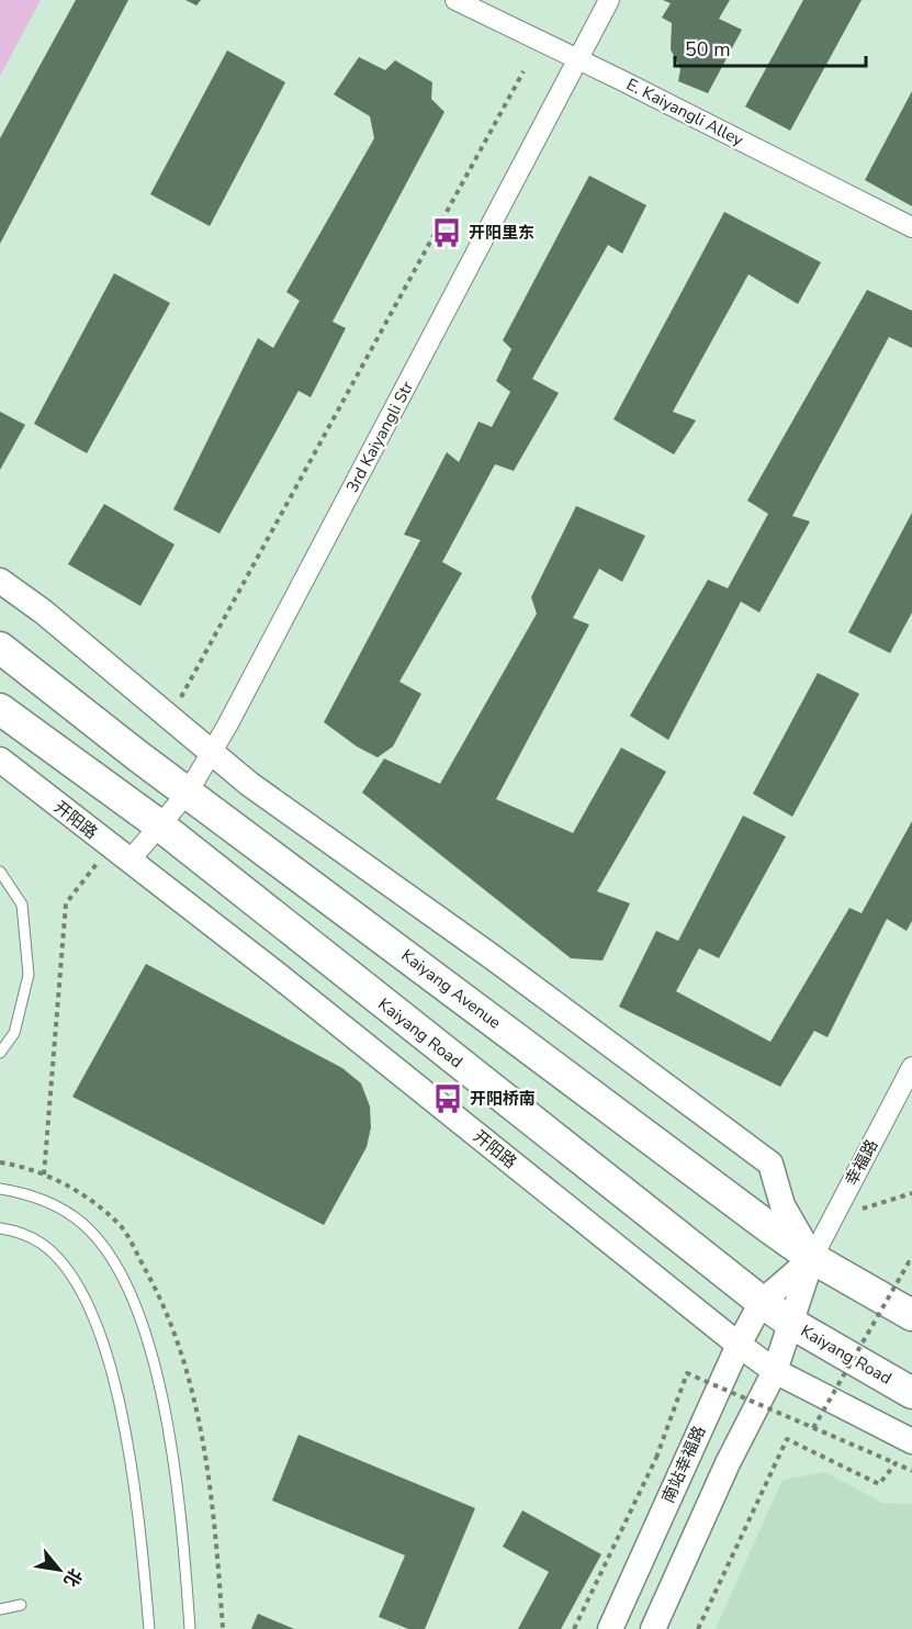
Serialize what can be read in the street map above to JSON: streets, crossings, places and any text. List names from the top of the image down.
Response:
{
  "streets": {
    "main road": ["Kaiyang Avenue", "Kaiyang Road"],
    "street": [
      "E. Kaiyangli Alley",
      "3rd Kaiyangli Str",
      "开阳路",
      "幸福路",
      "南站幸福路"
    ]
  },
  "crossings": [
    ["E. Kaiyangli Alley", "3rd Kaiyangli Str"],
    ["3rd Kaiyangli Str", "开阳路"],
    ["3rd Kaiyangli Str", "Kaiyang Avenue"],
    ["3rd Kaiyangli Str", "Kaiyang Road"],
    ["开阳路", "南站幸福路"],
    ["Kaiyang Avenue", "幸福路"],
    ["Kaiyang Road", "南站幸福路"]
  ],
  "places": {
    "bus stop": ["开阳里东", "开阳桥南"]
  },
  "scale_bar": "50 m",
  "north": "bottom right"
}
